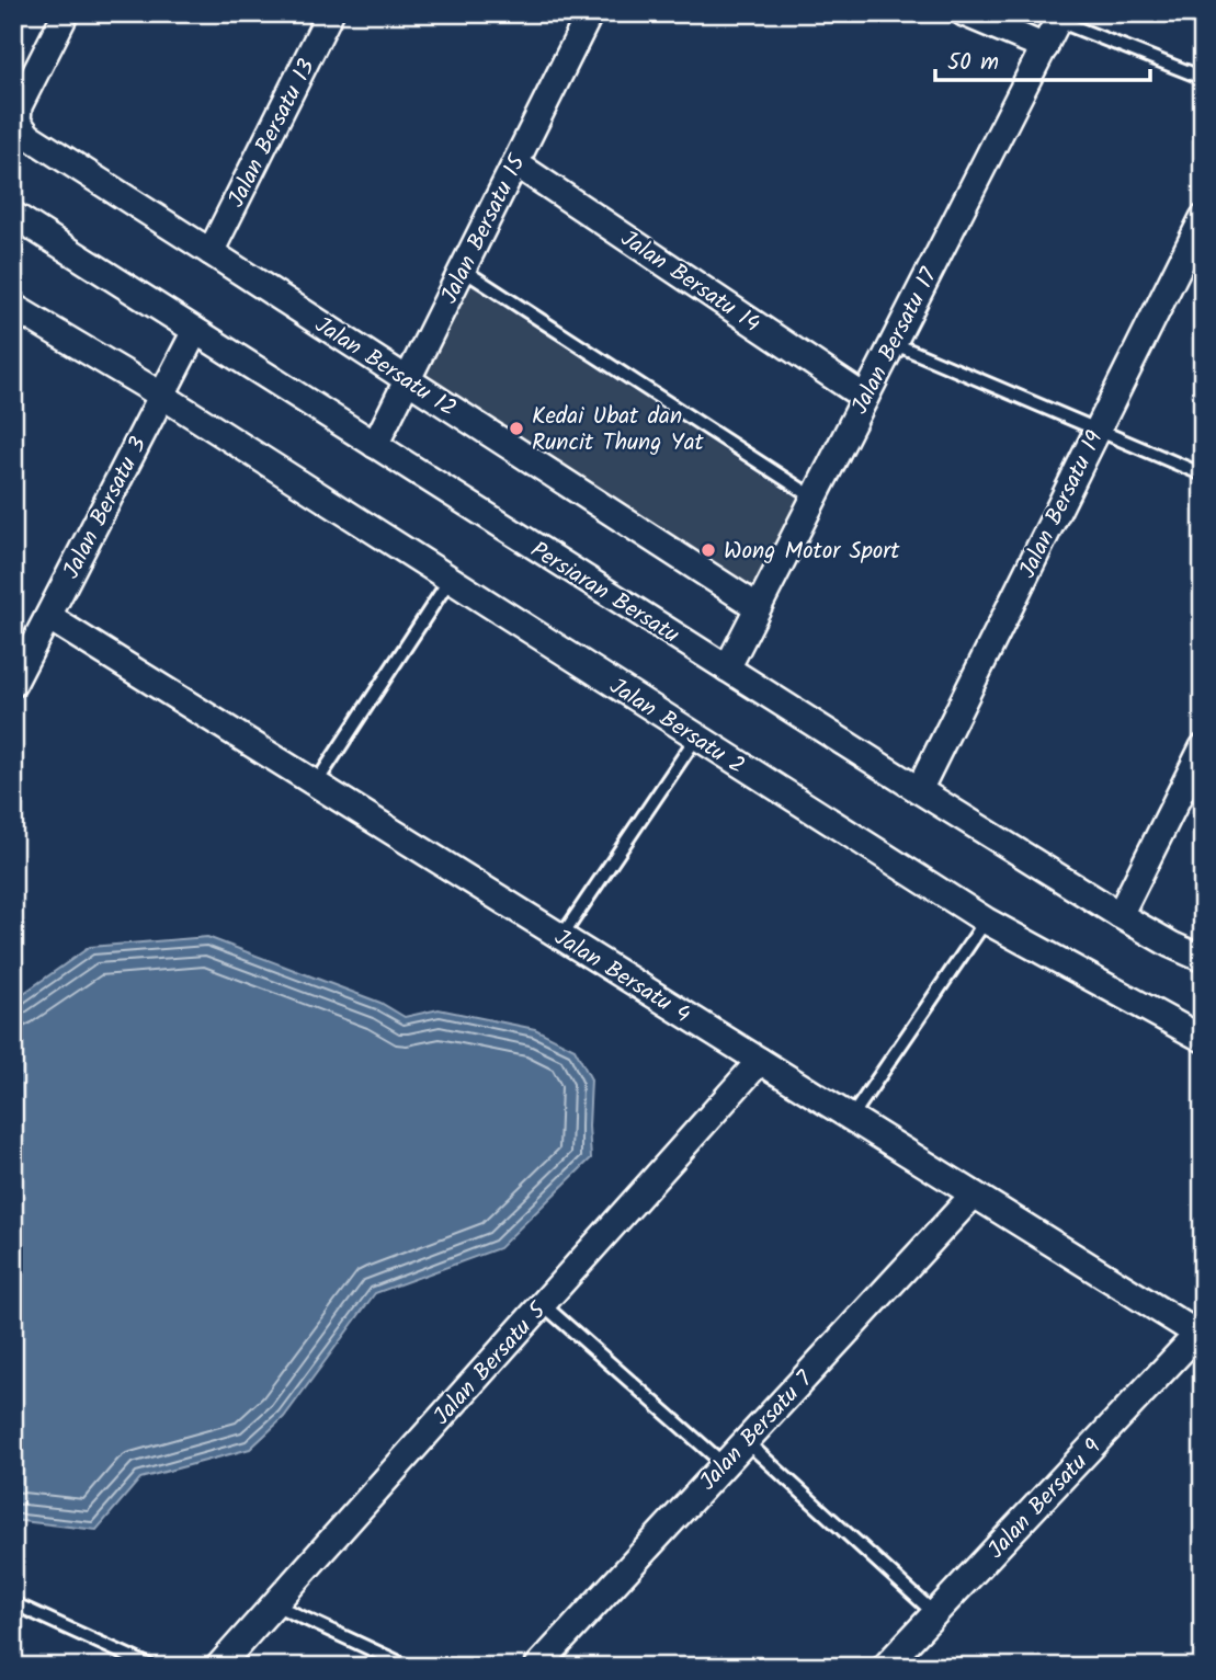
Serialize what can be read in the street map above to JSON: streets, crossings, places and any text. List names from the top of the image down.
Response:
{
  "streets": {
    "street": [
      "Jalan Bersatu 13",
      "Jalan Bersatu 15",
      "Jalan Bersatu 14",
      "Jalan Bersatu 17",
      "Jalan Bersatu 12",
      "Jalan Bersatu 19",
      "Jalan Bersatu 3",
      "Persiaran Bersatu",
      "Jalan Bersatu 2",
      "Jalan Bersatu 4",
      "Jalan Bersatu 5",
      "Jalan Bersatu 7",
      "Jalan Bersatu 9"
    ]
  },
  "crossings": [
    ["Jalan Bersatu 13", "Jalan Bersatu 12"],
    ["Jalan Bersatu 15", "Jalan Bersatu 14"],
    ["Jalan Bersatu 15", "Jalan Bersatu 12"],
    ["Jalan Bersatu 15", "Persiaran Bersatu"],
    ["Jalan Bersatu 14", "Jalan Bersatu 17"],
    ["Jalan Bersatu 17", "Jalan Bersatu 12"],
    ["Jalan Bersatu 17", "Persiaran Bersatu"],
    ["Jalan Bersatu 19", "Persiaran Bersatu"],
    ["Jalan Bersatu 3", "Persiaran Bersatu"],
    ["Jalan Bersatu 3", "Jalan Bersatu 2"],
    ["Jalan Bersatu 3", "Jalan Bersatu 4"],
    ["Jalan Bersatu 4", "Jalan Bersatu 5"],
    ["Jalan Bersatu 4", "Jalan Bersatu 7"],
    ["Jalan Bersatu 4", "Jalan Bersatu 9"]
  ],
  "places": ["Kedai Ubat dan Runcit Thung Yat", "Wong Motor Sport"],
  "scale_bar": "50 m"
}
